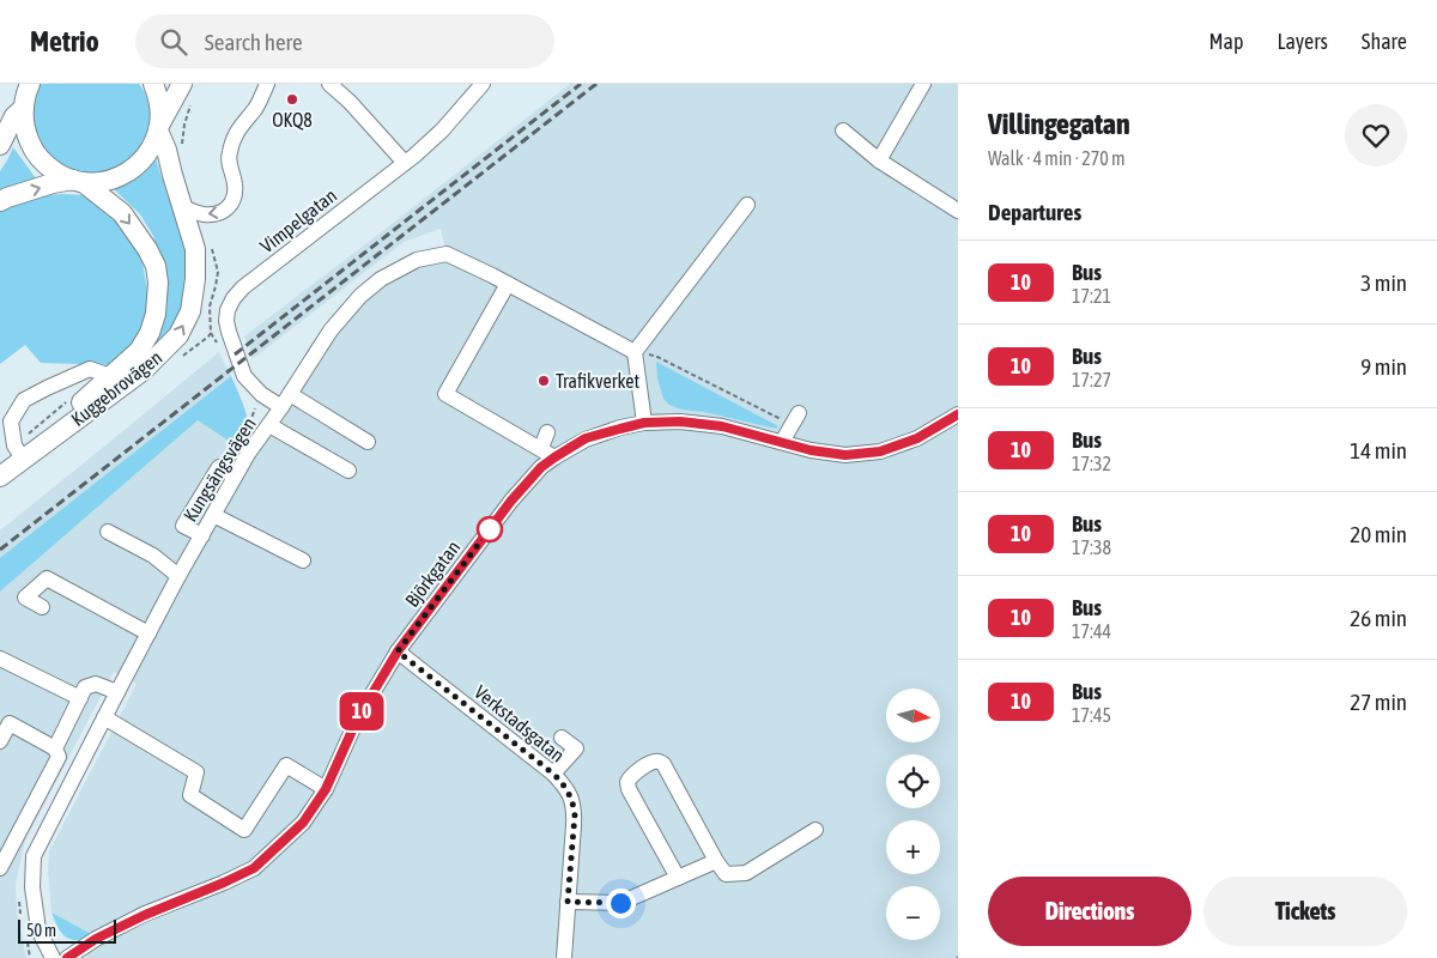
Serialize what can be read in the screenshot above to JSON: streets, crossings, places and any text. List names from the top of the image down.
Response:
{
  "streets": {
    "main road": ["Kuggebrovägen"],
    "street": [
      "Vimpelgatan",
      "Kungsängsvägen",
      "Björkgatan",
      "Verkstadsgatan"
    ]
  },
  "crossings": [
    ["Vimpelgatan", "Kungsängsvägen"],
    ["Björkgatan", "Verkstadsgatan"]
  ],
  "places": ["OKQ8", "Trafikverket"],
  "lines": ["bus line 10"],
  "scale_bar": "50 m",
  "north": "right",
  "page": {
    "header": "Metrio",
    "search": "Search here",
    "nav": ["Map", "Layers", "Share"],
    "on_map": "10",
    "heading": [
      ["Villingegatan", "Walk · 4 min · 270 m"],
      "Departures"
    ],
    "list": [
      {
        "mark": "10",
        "name": "Bus",
        "note": "17:21",
        "value": "3 min"
      },
      {
        "mark": "10",
        "name": "Bus",
        "note": "17:27",
        "value": "9 min"
      },
      {
        "mark": "10",
        "name": "Bus",
        "note": "17:32",
        "value": "14 min"
      },
      {
        "mark": "10",
        "name": "Bus",
        "note": "17:38",
        "value": "20 min"
      },
      {
        "mark": "10",
        "name": "Bus",
        "note": "17:44",
        "value": "26 min"
      },
      {
        "mark": "10",
        "name": "Bus",
        "note": "17:45",
        "value": "27 min"
      }
    ],
    "map_buttons": ["+", "−"],
    "buttons": ["Directions", "Tickets"],
    "scale": "50 m"
  }
}
